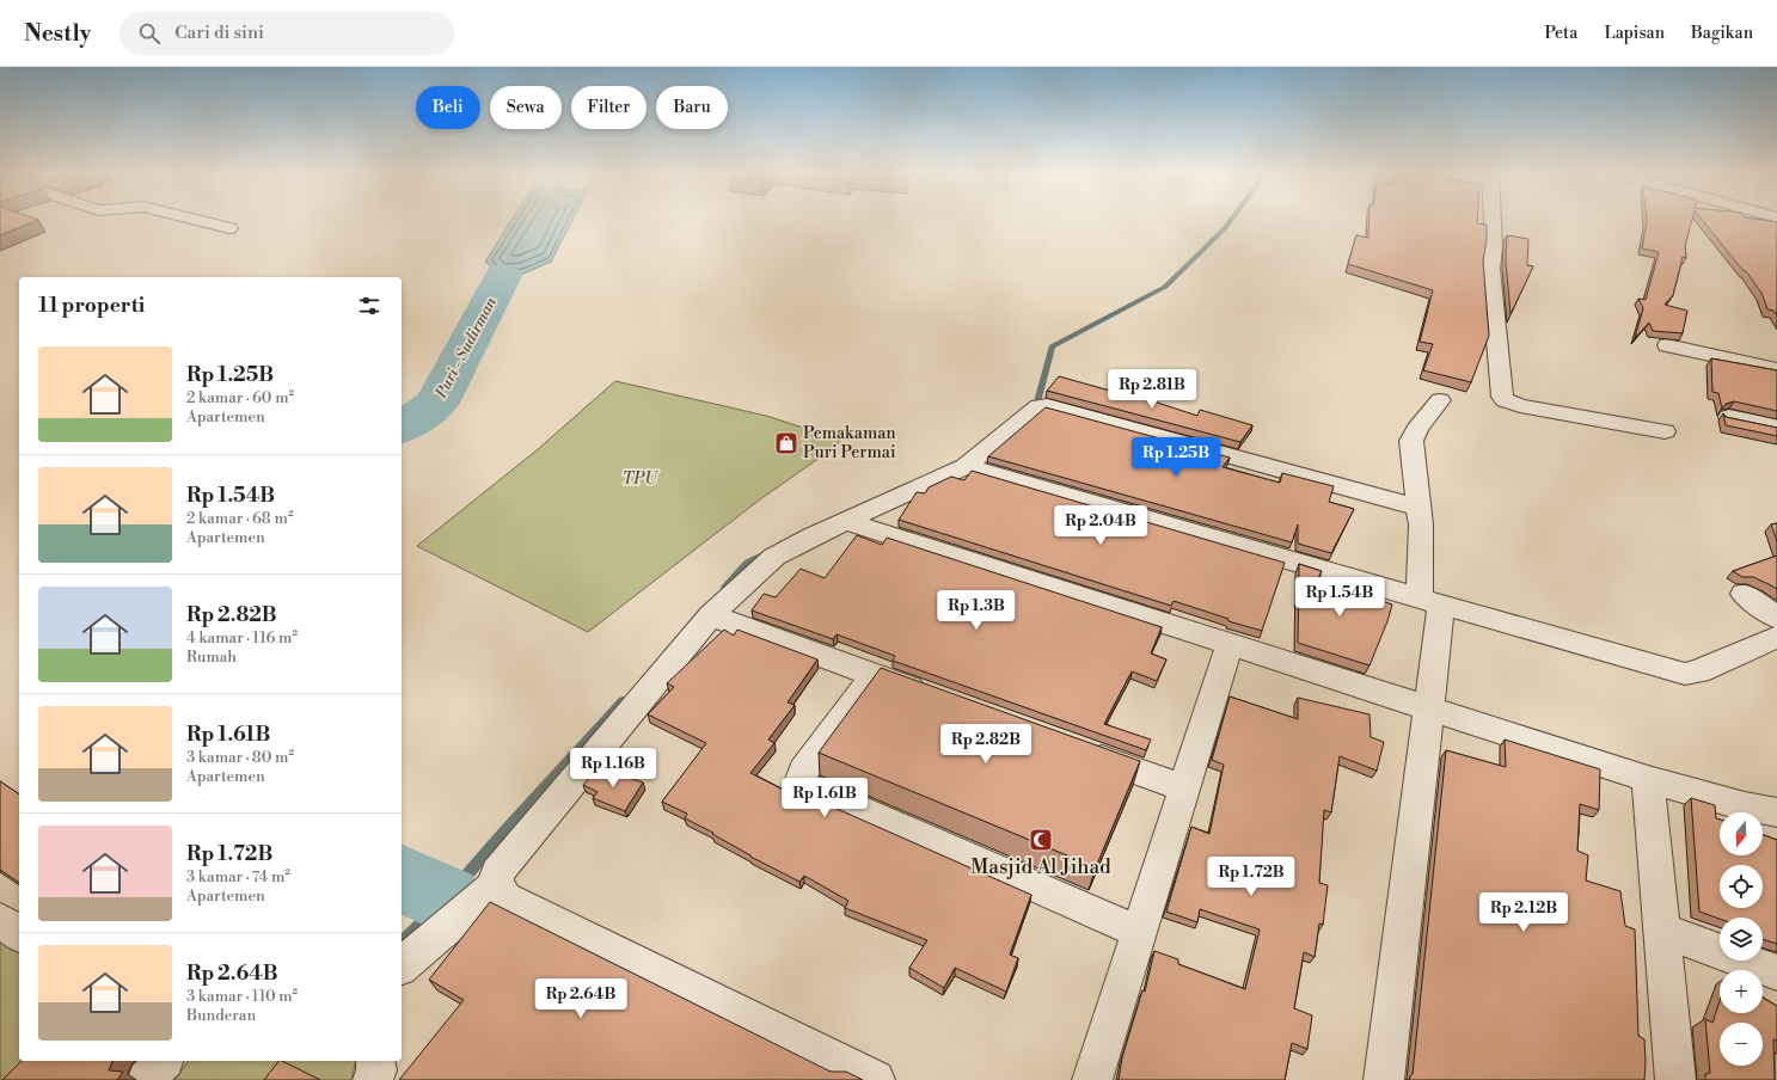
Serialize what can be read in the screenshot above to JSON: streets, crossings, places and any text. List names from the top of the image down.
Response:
{
  "water": ["Puri - Sudirman"],
  "parks": ["TPU"],
  "places": {
    "shop": ["Pemakaman Puri Permai"],
    "mosque": ["Masjid Al Jihad"]
  },
  "north": "bottom",
  "page": {
    "header": "Nestly",
    "search": "Cari di sini",
    "nav": ["Peta", "Lapisan", "Bagikan"],
    "chip": [
      "Beli",
      "Sewa",
      "Filter",
      "Baru"
    ],
    "heading": "11 properti",
    "list": [
      {
        "name": "Rp 1.25B",
        "note": "2 kamar · 60 m² · Apartemen"
      },
      {
        "name": "Rp 1.54B",
        "note": "2 kamar · 68 m² · Apartemen"
      },
      {
        "name": "Rp 2.82B",
        "note": "4 kamar · 116 m² · Rumah"
      },
      {
        "name": "Rp 1.61B",
        "note": "3 kamar · 80 m² · Apartemen"
      },
      {
        "name": "Rp 1.72B",
        "note": "3 kamar · 74 m² · Apartemen"
      },
      {
        "name": "Rp 2.64B",
        "note": "3 kamar · 110 m² · Bunderan"
      }
    ],
    "price": [
      "Rp 2.81B",
      "Rp 1.25B",
      "Rp 2.04B",
      "Rp 1.54B",
      "Rp 1.3B",
      "Rp 2.82B",
      "Rp 1.16B",
      "Rp 1.61B",
      "Rp 1.72B",
      "Rp 2.12B",
      "Rp 2.64B"
    ],
    "map_buttons": ["+", "−"]
  }
}
